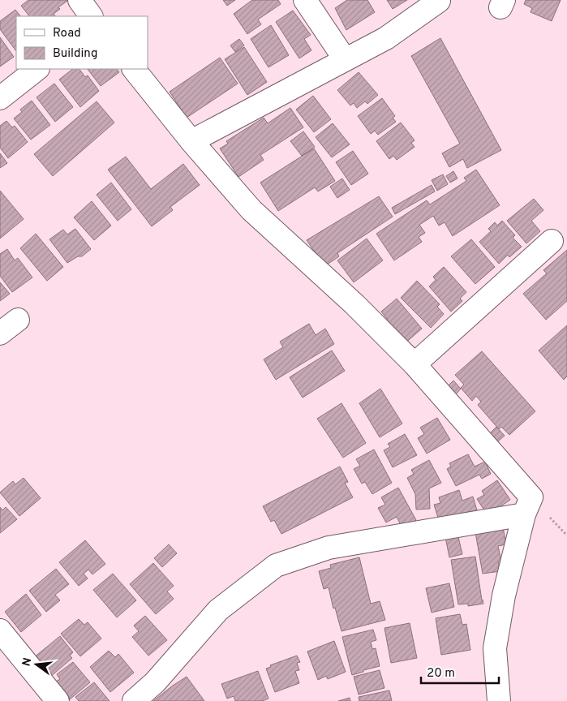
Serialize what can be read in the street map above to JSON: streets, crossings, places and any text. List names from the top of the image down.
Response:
{
  "legend": ["Road", "Building"],
  "scale_bar": "20 m",
  "north": "left"
}
